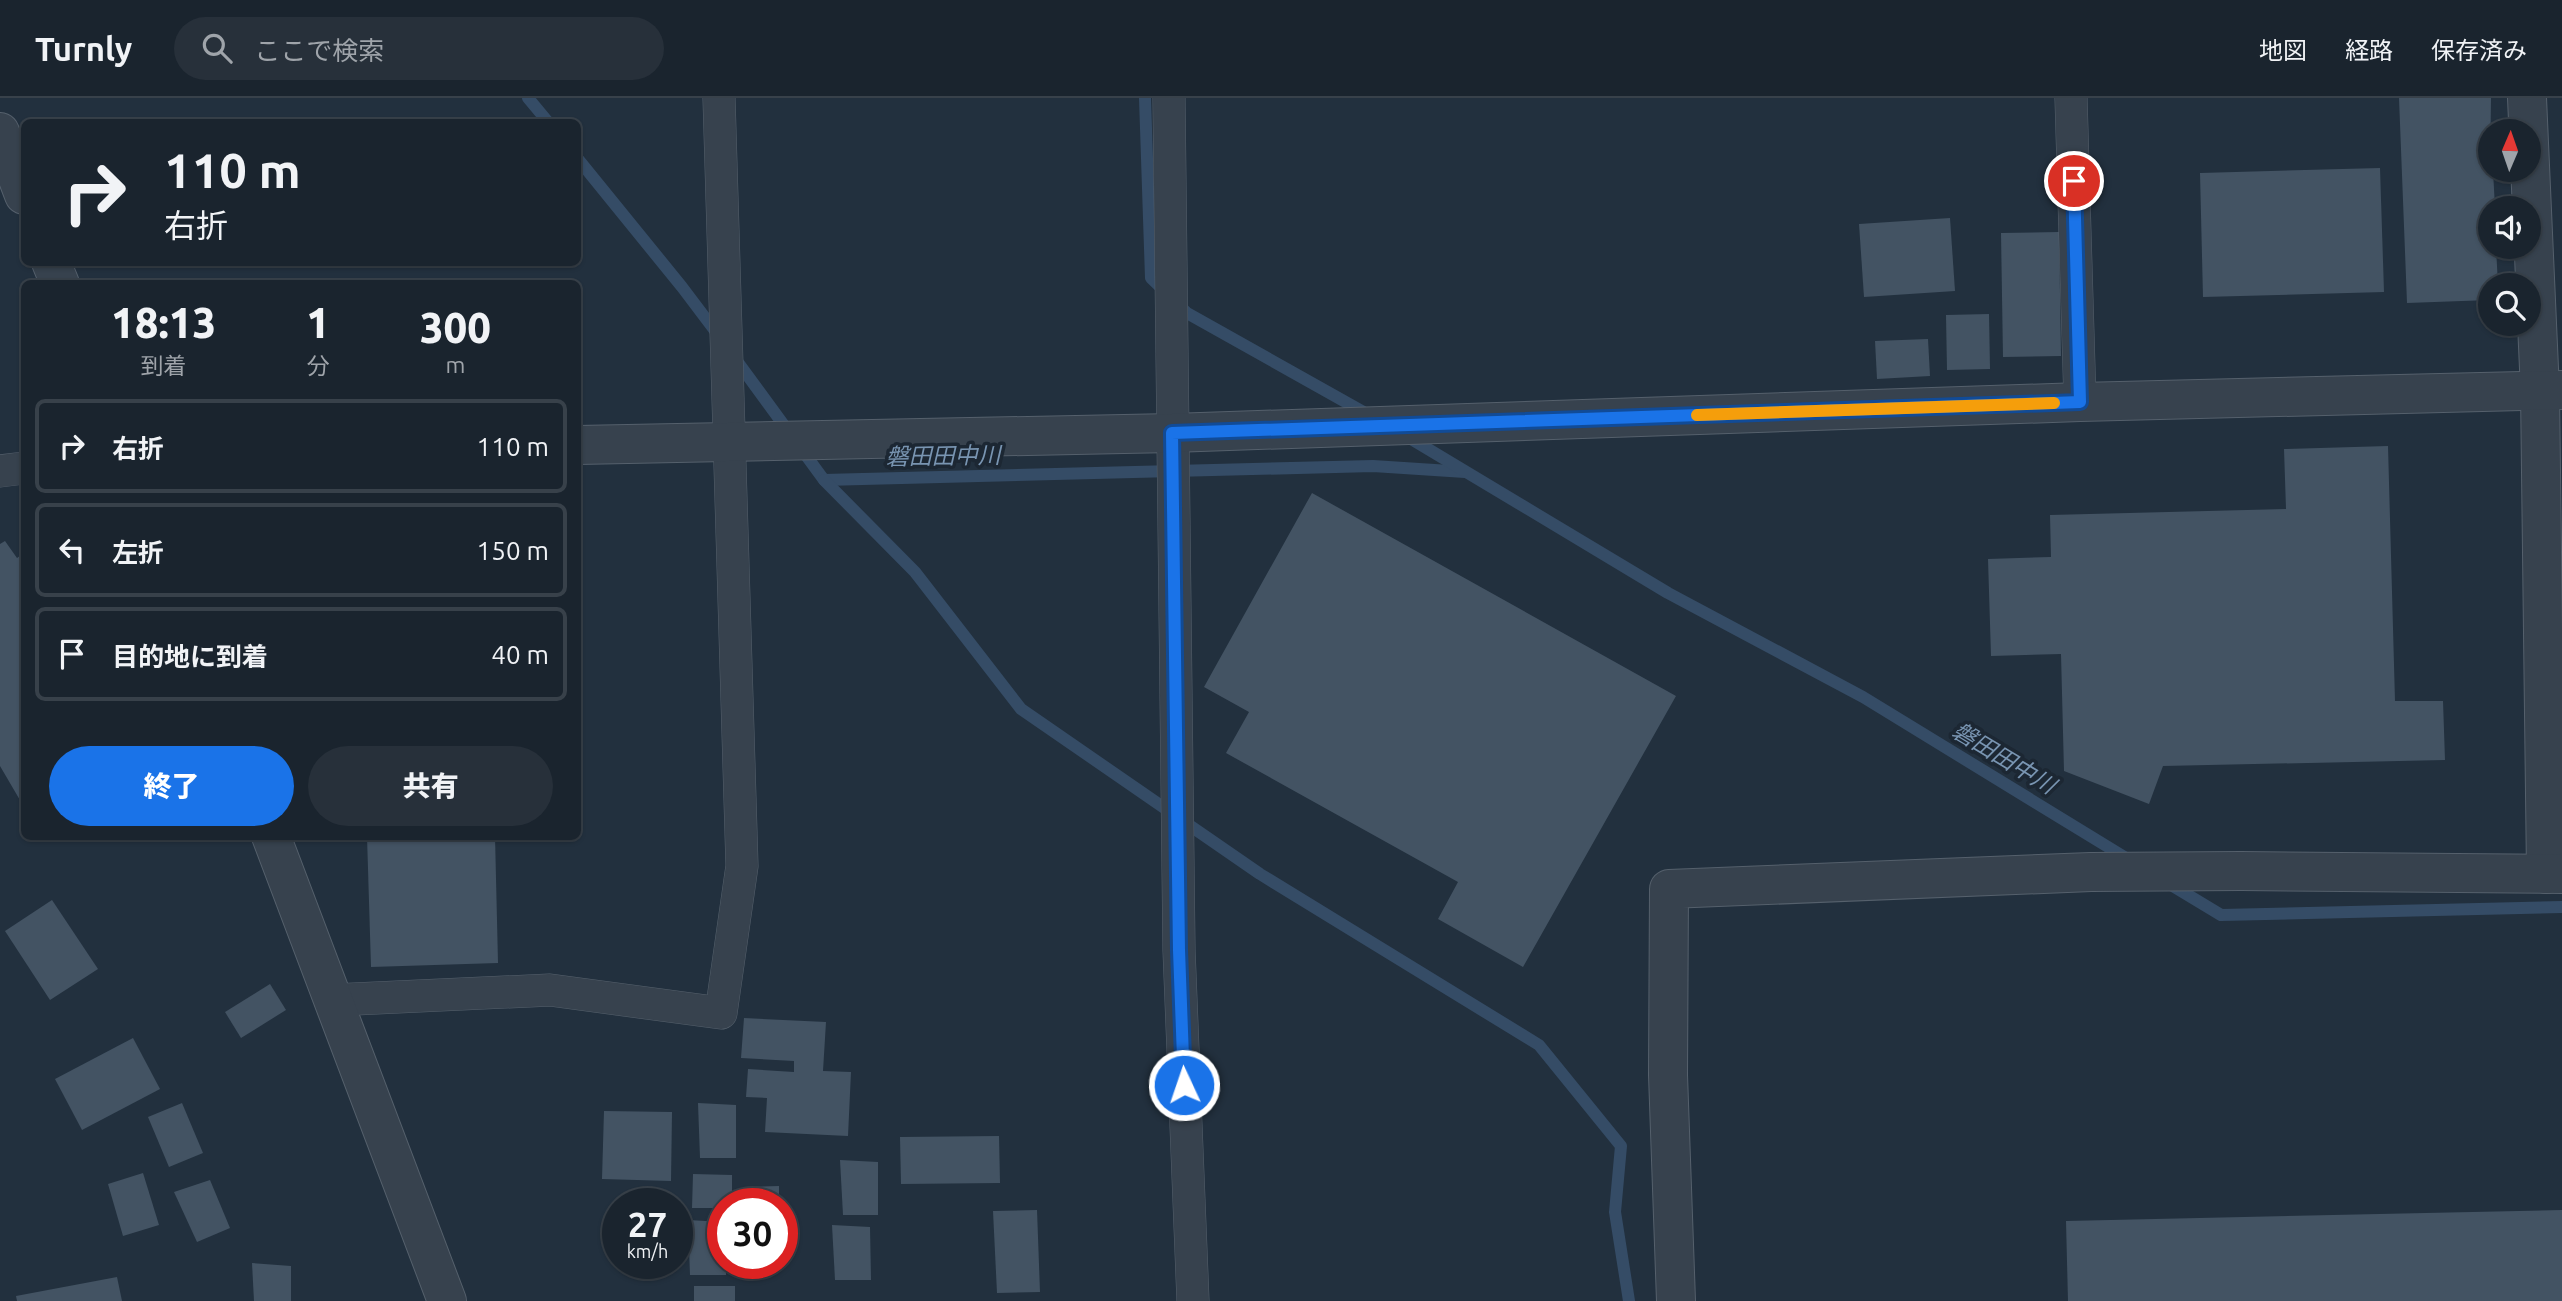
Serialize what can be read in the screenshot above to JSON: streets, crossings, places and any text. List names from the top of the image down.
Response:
{
  "water": ["磐田田中川"],
  "north": "top",
  "page": {
    "header": "Turnly",
    "search": "ここで検索",
    "nav": ["地図", "経路", "保存済み"],
    "turn": ["110 m", "右折"],
    "eta": [
      "18:13",
      "到着",
      "1",
      "分",
      "300",
      "m"
    ],
    "list": [
      {
        "name": "右折",
        "value": "110 m"
      },
      {
        "name": "左折",
        "value": "150 m"
      },
      {
        "name": "目的地に到着",
        "value": "40 m"
      }
    ],
    "buttons": ["終了", "共有"],
    "speed": "27 km/h",
    "limit": "30"
  }
}
